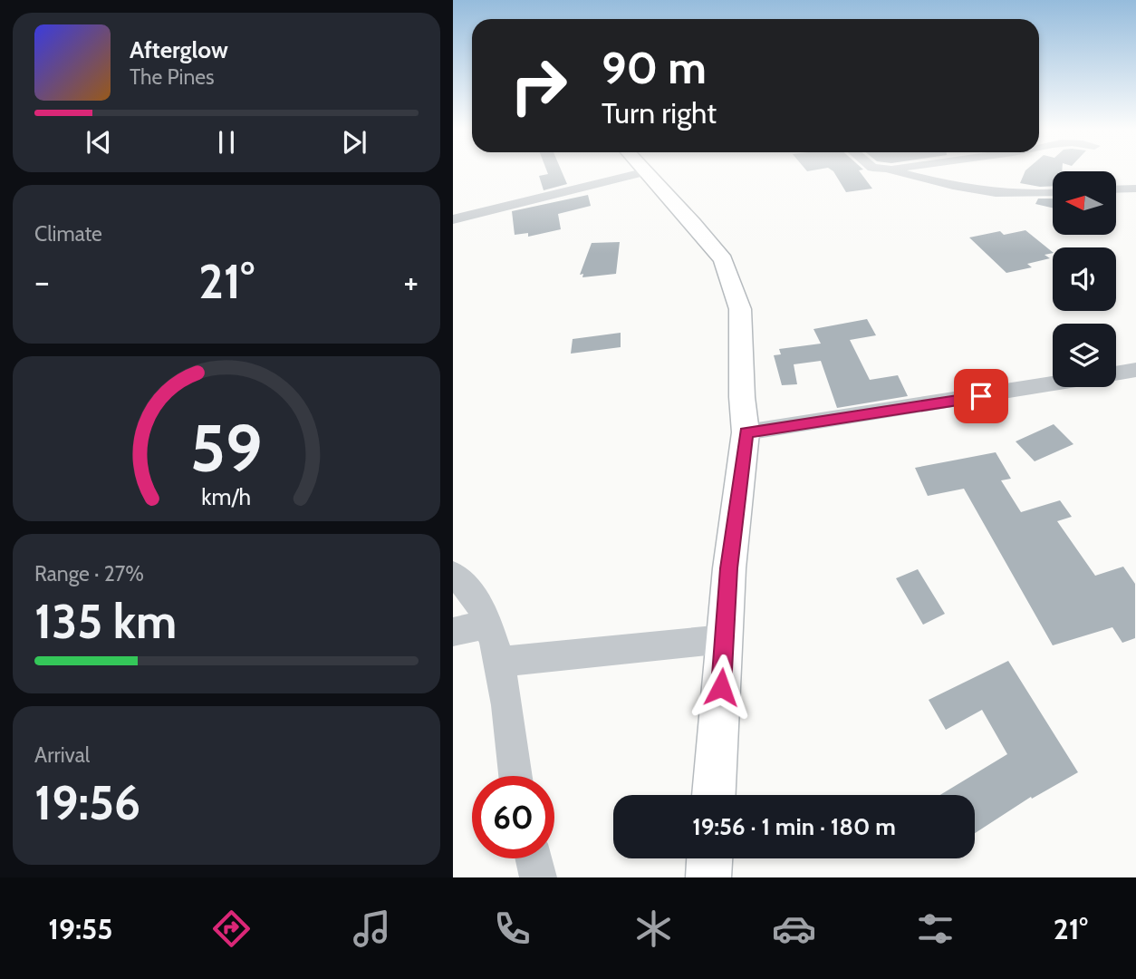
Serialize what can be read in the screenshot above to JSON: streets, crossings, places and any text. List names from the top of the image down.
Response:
{
  "north": "left",
  "page": {
    "turn": ["90 m", "Turn right"],
    "song": ["Afterglow", "The Pines"],
    "tile": [
      "Climate",
      ["Range · 27%", "135 km"],
      ["Arrival", "19:56"]
    ],
    "heat": ["−", "21°", "+"],
    "limit": "60",
    "trip": "19:56 · 1 min · 180 m",
    "tabs": ["19:55", "21°"],
    "gauge": ["59", "km/h"]
  }
}
